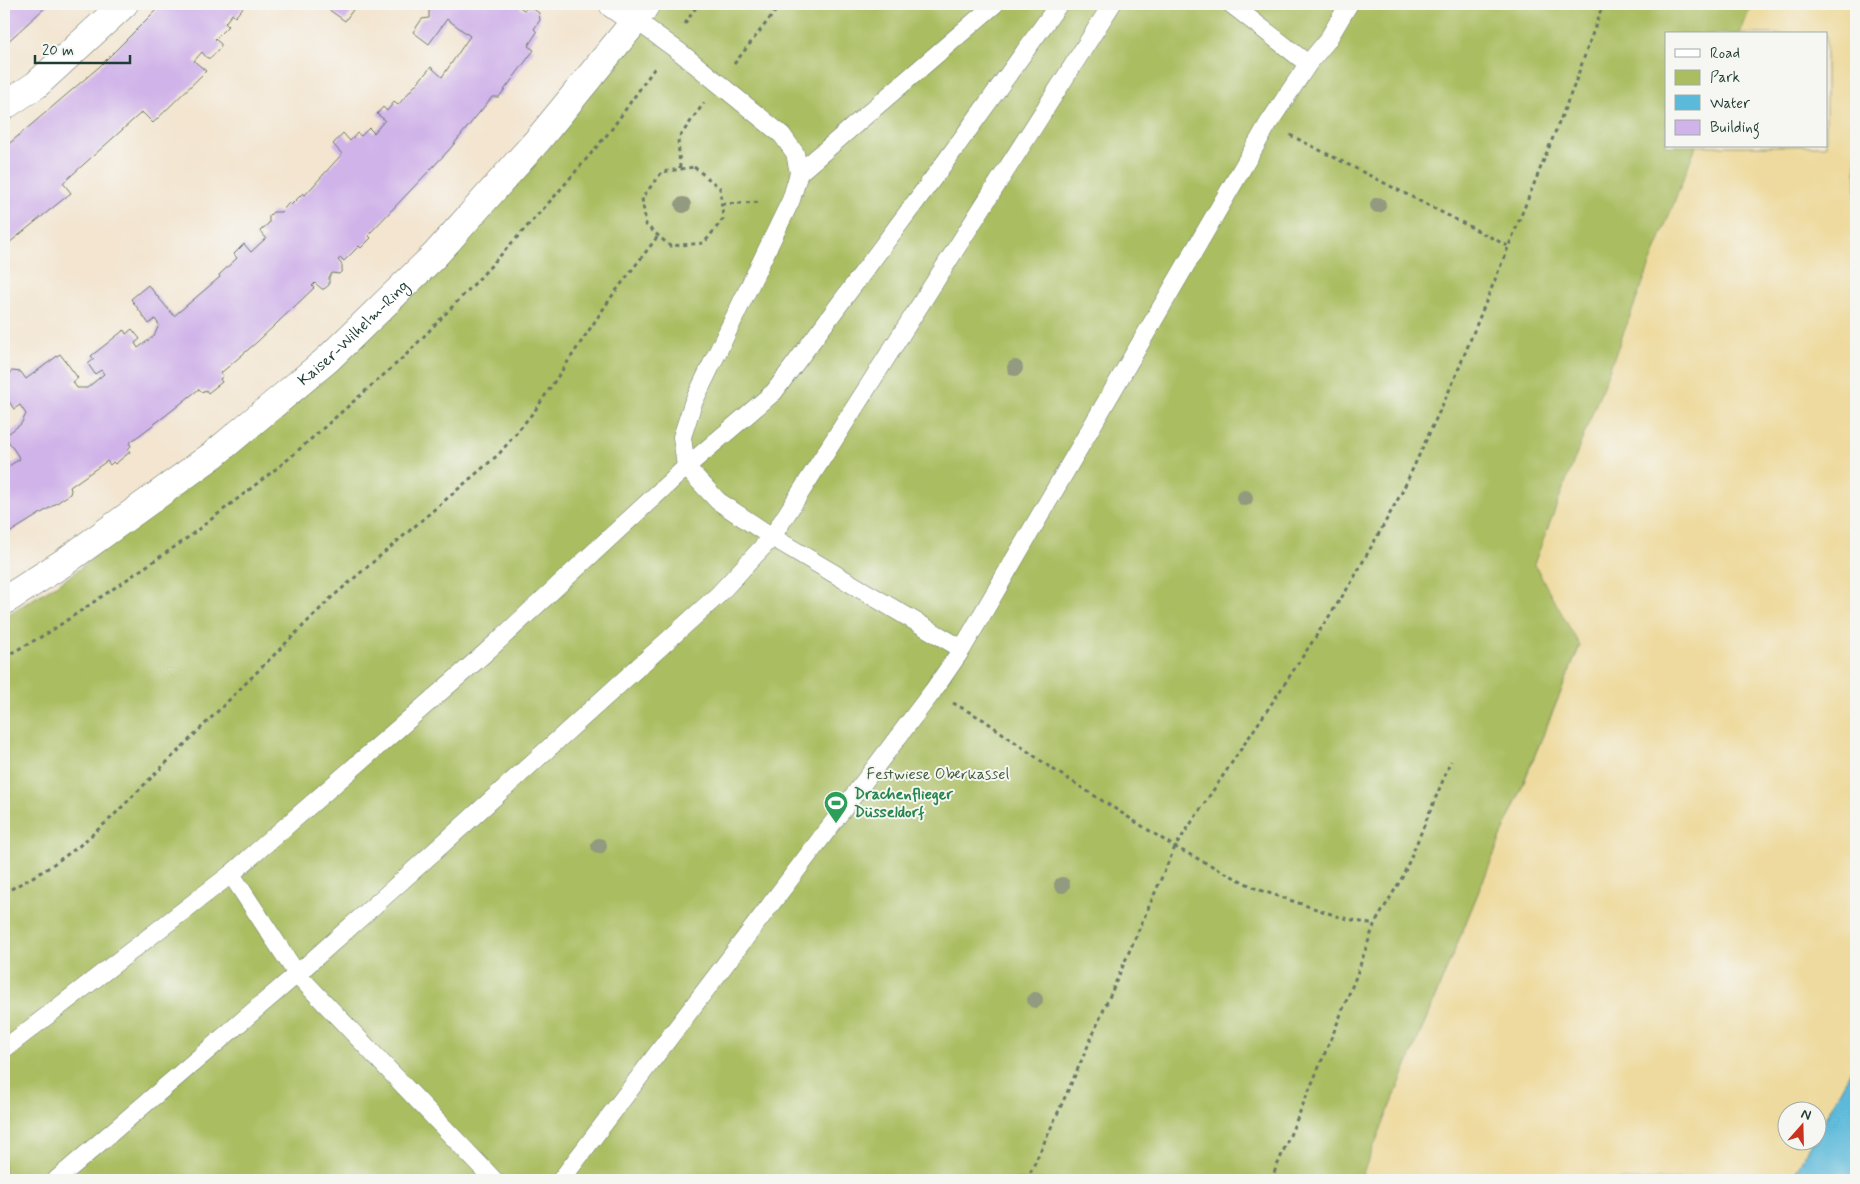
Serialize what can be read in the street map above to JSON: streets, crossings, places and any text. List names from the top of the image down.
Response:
{
  "streets": {
    "street": ["Kaiser-Wilhelm-Ring"]
  },
  "parks": ["Festwiese Oberkassel"],
  "places": {
    "sports": ["Drachenflieger Düsseldorf"]
  },
  "legend": [
    "Road",
    "Park",
    "Water",
    "Building"
  ],
  "scale_bar": "20 m",
  "north": "top"
}
